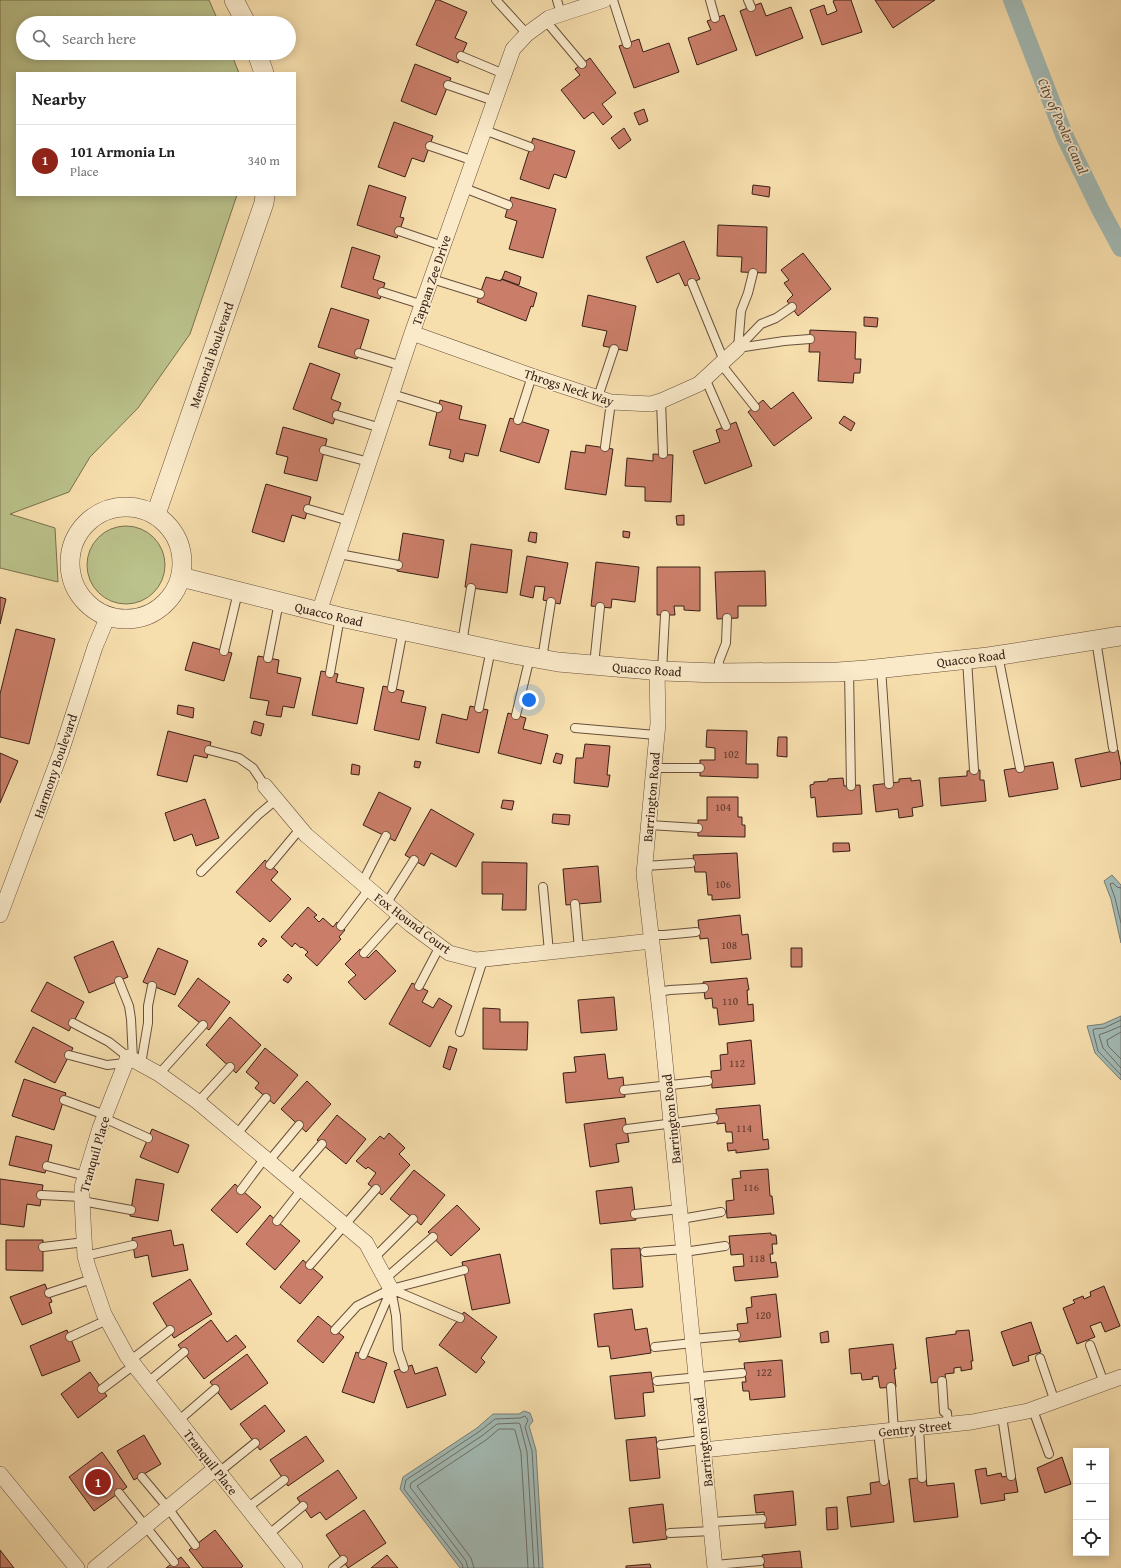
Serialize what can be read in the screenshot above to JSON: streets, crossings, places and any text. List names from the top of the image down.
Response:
{
  "streets": {
    "street": [
      "Tappan Zee Drive",
      "Memorial Boulevard",
      "Throgs Neck Way",
      "Quacco Road",
      "Harmony Boulevard",
      "Barrington Road",
      "Fox Hound Court",
      "Tranquil Place",
      "Gentry Street"
    ]
  },
  "crossings": [
    ["Tappan Zee Drive", "Throgs Neck Way"],
    ["Tappan Zee Drive", "Quacco Road"],
    ["Memorial Boulevard", "Quacco Road"],
    ["Memorial Boulevard", "Harmony Boulevard"],
    ["Quacco Road", "Harmony Boulevard"],
    ["Quacco Road", "Barrington Road"],
    ["Barrington Road", "Fox Hound Court"],
    ["Barrington Road", "Gentry Street"]
  ],
  "water": ["City of Pooler Canal"],
  "house_numbers": [
    "102",
    "104",
    "106",
    "108",
    "110",
    "112",
    "114",
    "116",
    "118",
    "120",
    "122"
  ],
  "page": {
    "search": "Search here",
    "heading": "Nearby",
    "list": [
      {
        "mark": "1",
        "name": "101 Armonia Ln",
        "note": "Place",
        "value": "340 m"
      }
    ],
    "map_buttons": ["+", "−"],
    "pins": "1"
  }
}
